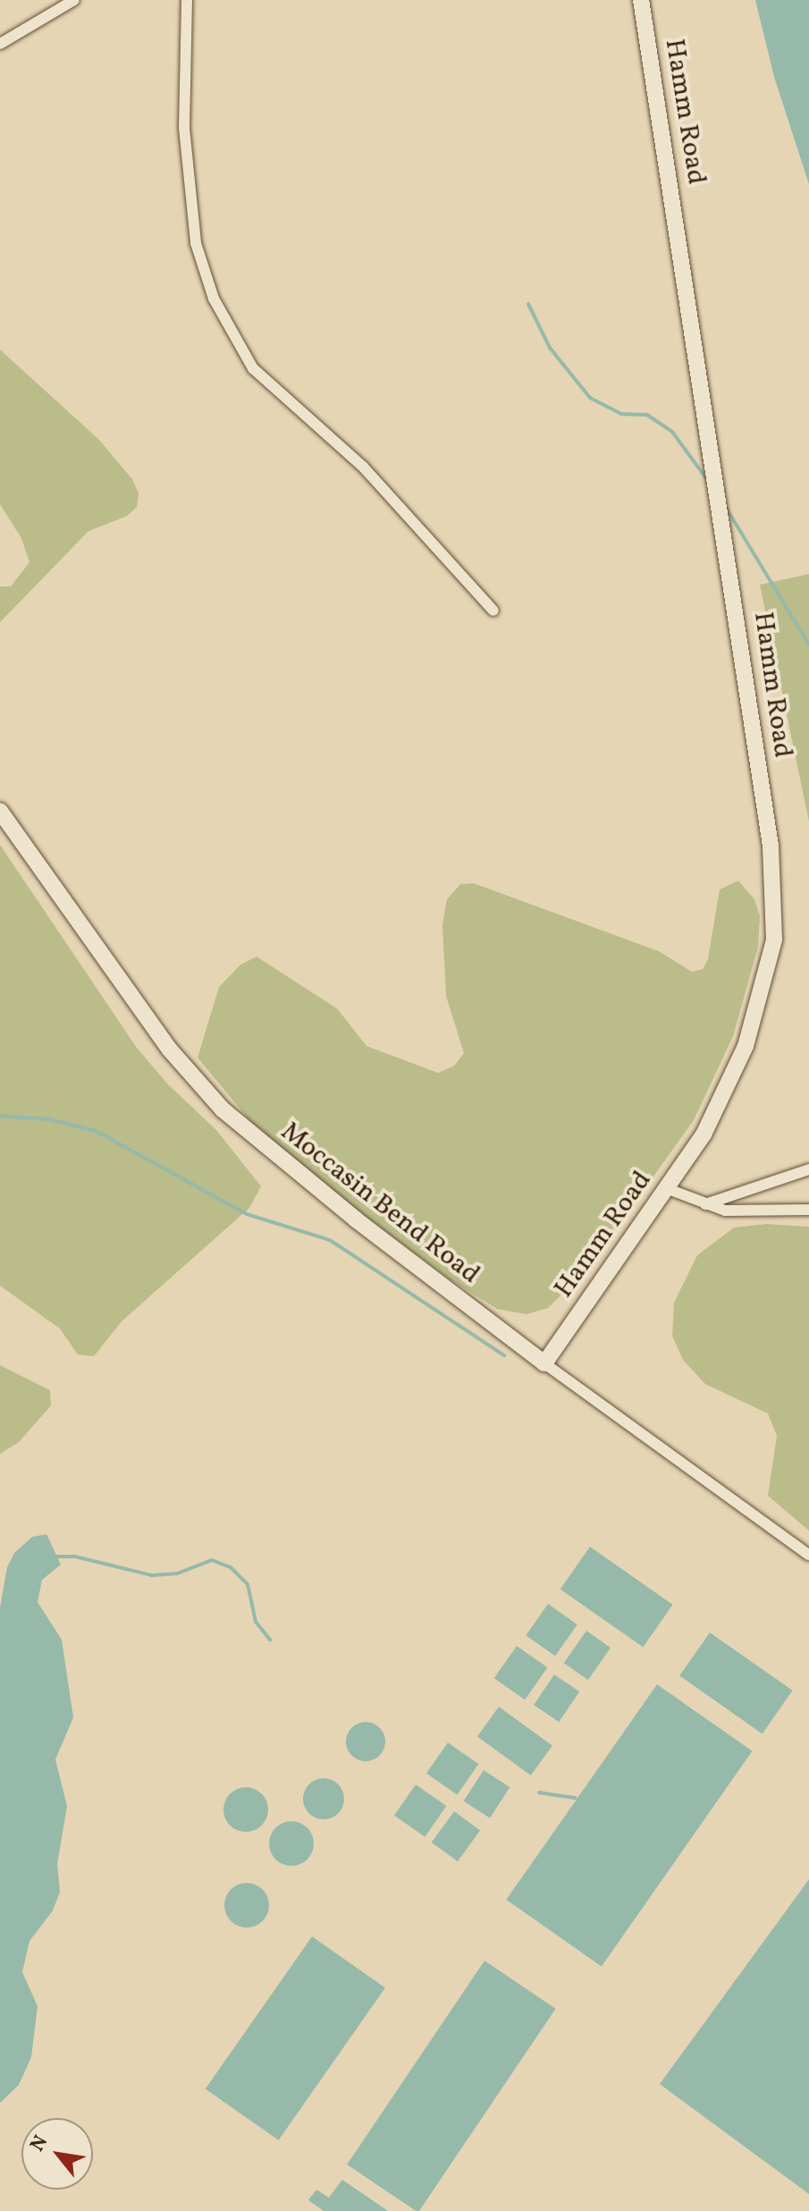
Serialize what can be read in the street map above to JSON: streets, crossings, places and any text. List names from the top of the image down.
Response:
{
  "streets": {
    "main road": ["Hamm Road", "Moccasin Bend Road"]
  },
  "crossings": [
    ["Hamm Road", "Moccasin Bend Road"]
  ],
  "north": "top left"
}
